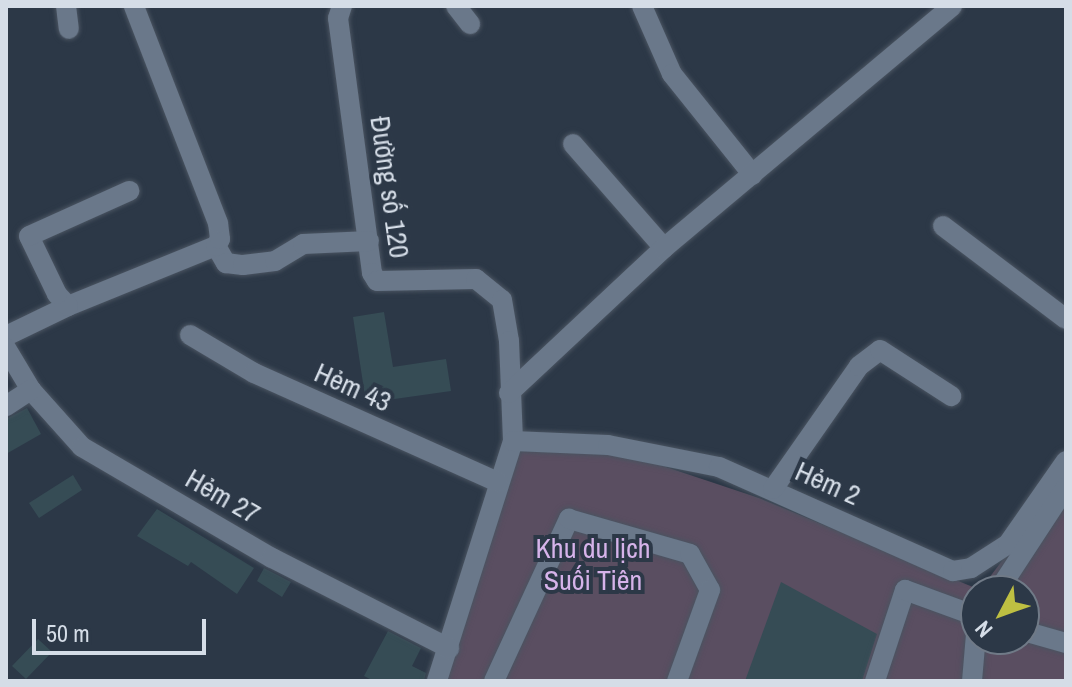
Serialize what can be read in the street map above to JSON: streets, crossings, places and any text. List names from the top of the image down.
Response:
{
  "streets": {
    "street": [
      "Đường số 120",
      "Hẻm 43",
      "Hẻm 2",
      "Hẻm 27"
    ]
  },
  "crossings": [
    ["Đường số 120", "Hẻm 43"],
    ["Đường số 120", "Hẻm 2"],
    ["Đường số 120", "Hẻm 27"]
  ],
  "parks": ["Khu du lịch Suối Tiên"],
  "scale_bar": "50 m",
  "north": "bottom left"
}
